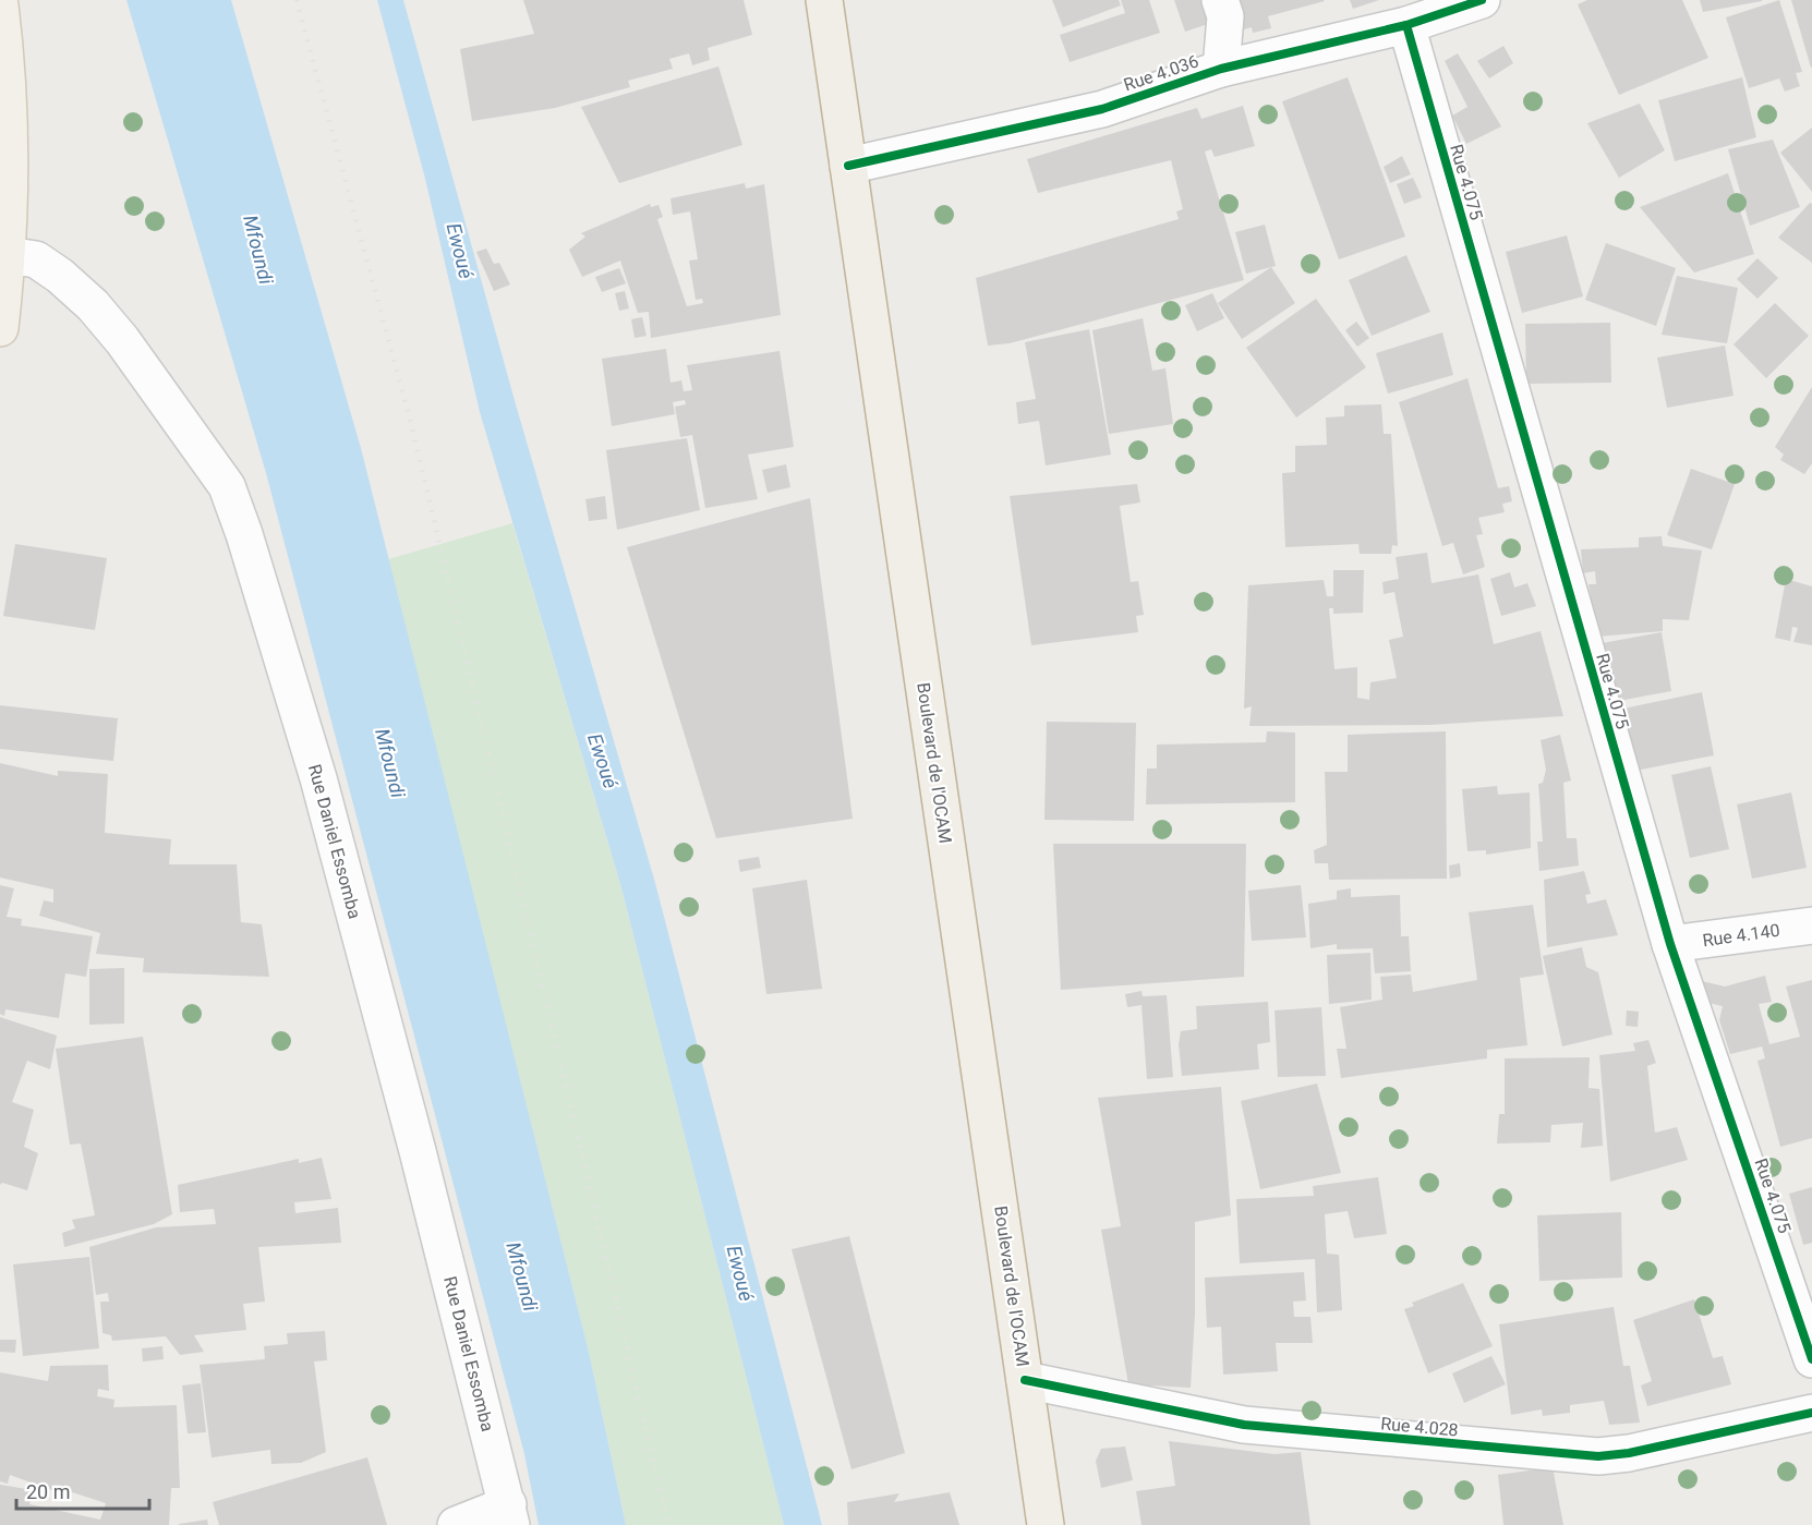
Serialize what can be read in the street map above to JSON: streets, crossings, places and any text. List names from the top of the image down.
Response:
{
  "streets": {
    "highway": ["Boulevard de l'OCAM"],
    "street": [
      "Rue 4.036",
      "Rue 4.075",
      "Rue Daniel Essomba",
      "Rue 4.140",
      "Rue 4.028"
    ]
  },
  "crossings": [
    ["Rue 4.036", "Rue 4.075"],
    ["Rue 4.036", "Boulevard de l'OCAM"],
    ["Rue 4.075", "Rue 4.140"],
    ["Boulevard de l'OCAM", "Rue 4.028"]
  ],
  "water": ["Mfoundi", "Ewoué"],
  "scale_bar": "20 m"
}
